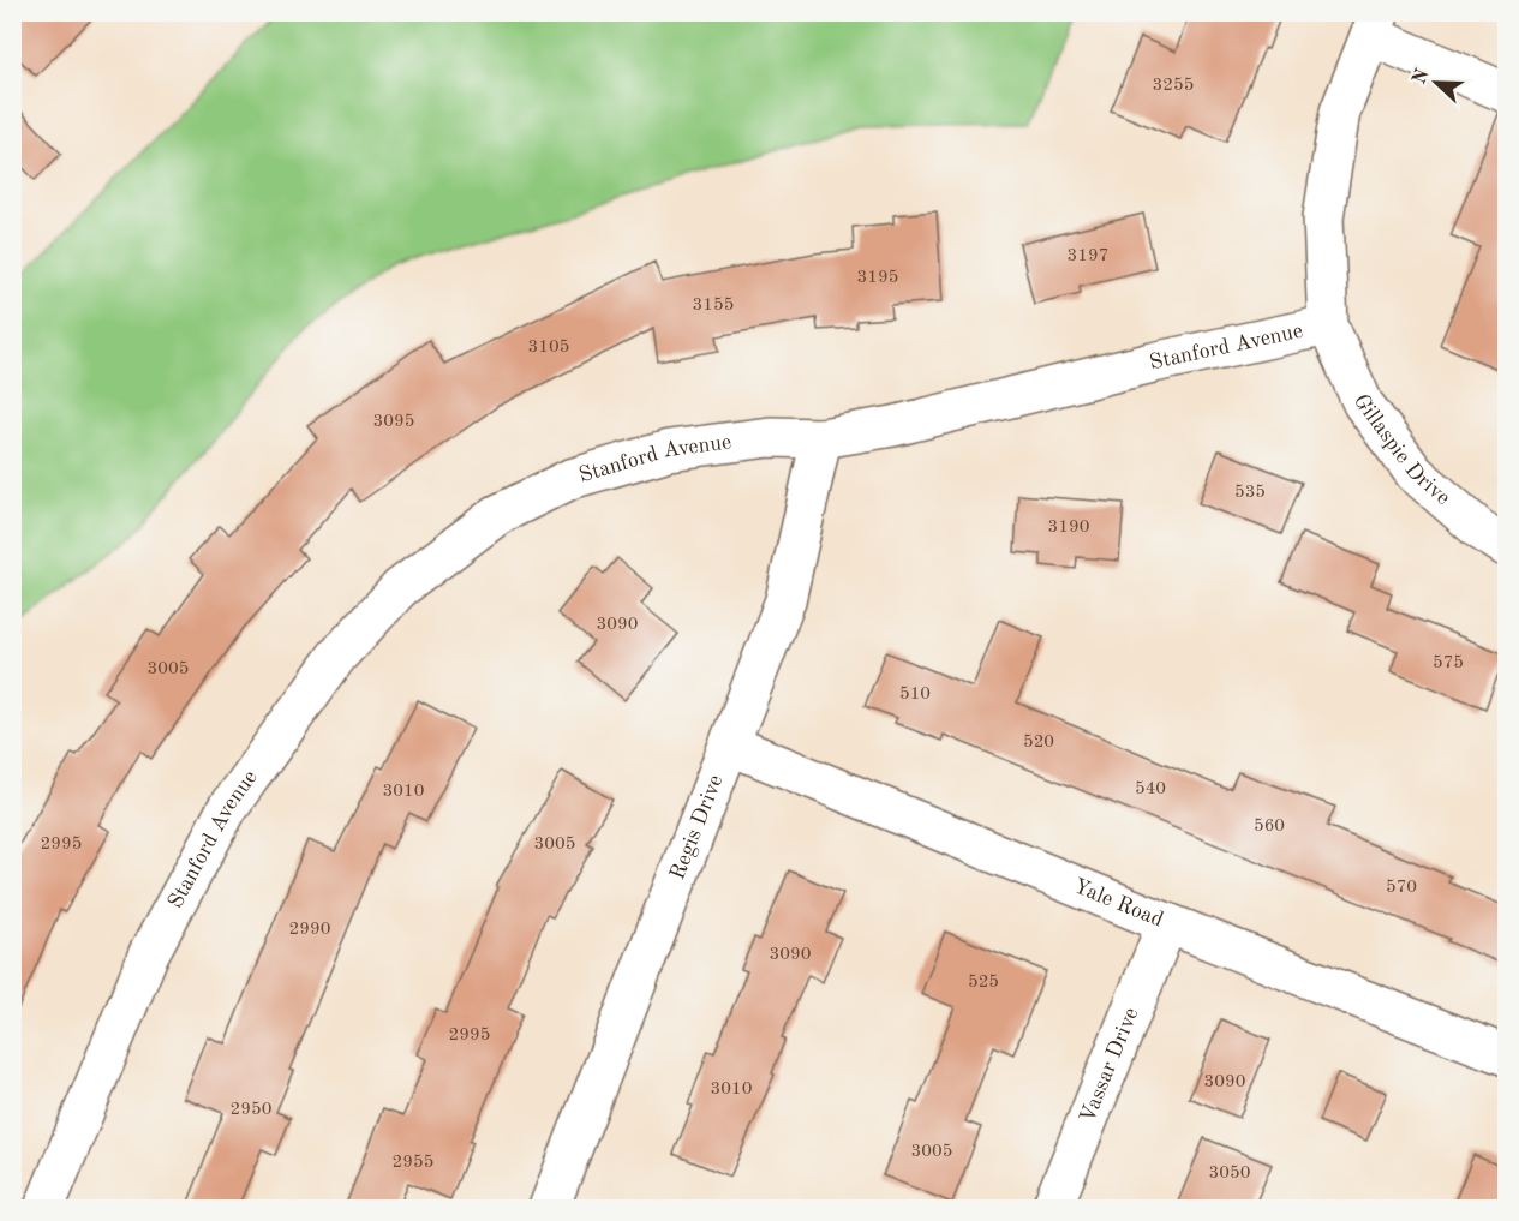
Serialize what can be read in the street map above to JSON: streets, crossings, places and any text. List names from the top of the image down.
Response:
{
  "streets": {
    "street": [
      "Stanford Avenue",
      "Gillaspie Drive",
      "Regis Drive",
      "Yale Road",
      "Vassar Drive"
    ]
  },
  "crossings": [
    ["Stanford Avenue", "Gillaspie Drive"],
    ["Stanford Avenue", "Regis Drive"],
    ["Regis Drive", "Yale Road"],
    ["Yale Road", "Vassar Drive"]
  ],
  "house_numbers": [
    "3255",
    "3197",
    "3195",
    "3155",
    "3105",
    "3095",
    "535",
    "3190",
    "3090",
    "575",
    "3005",
    "510",
    "520",
    "540",
    "3010",
    "560",
    "2995",
    "3005",
    "570",
    "2990",
    "3090",
    "525",
    "2995",
    "3090",
    "3010",
    "2950",
    "3005",
    "2955",
    "3050"
  ],
  "north": "left"
}
